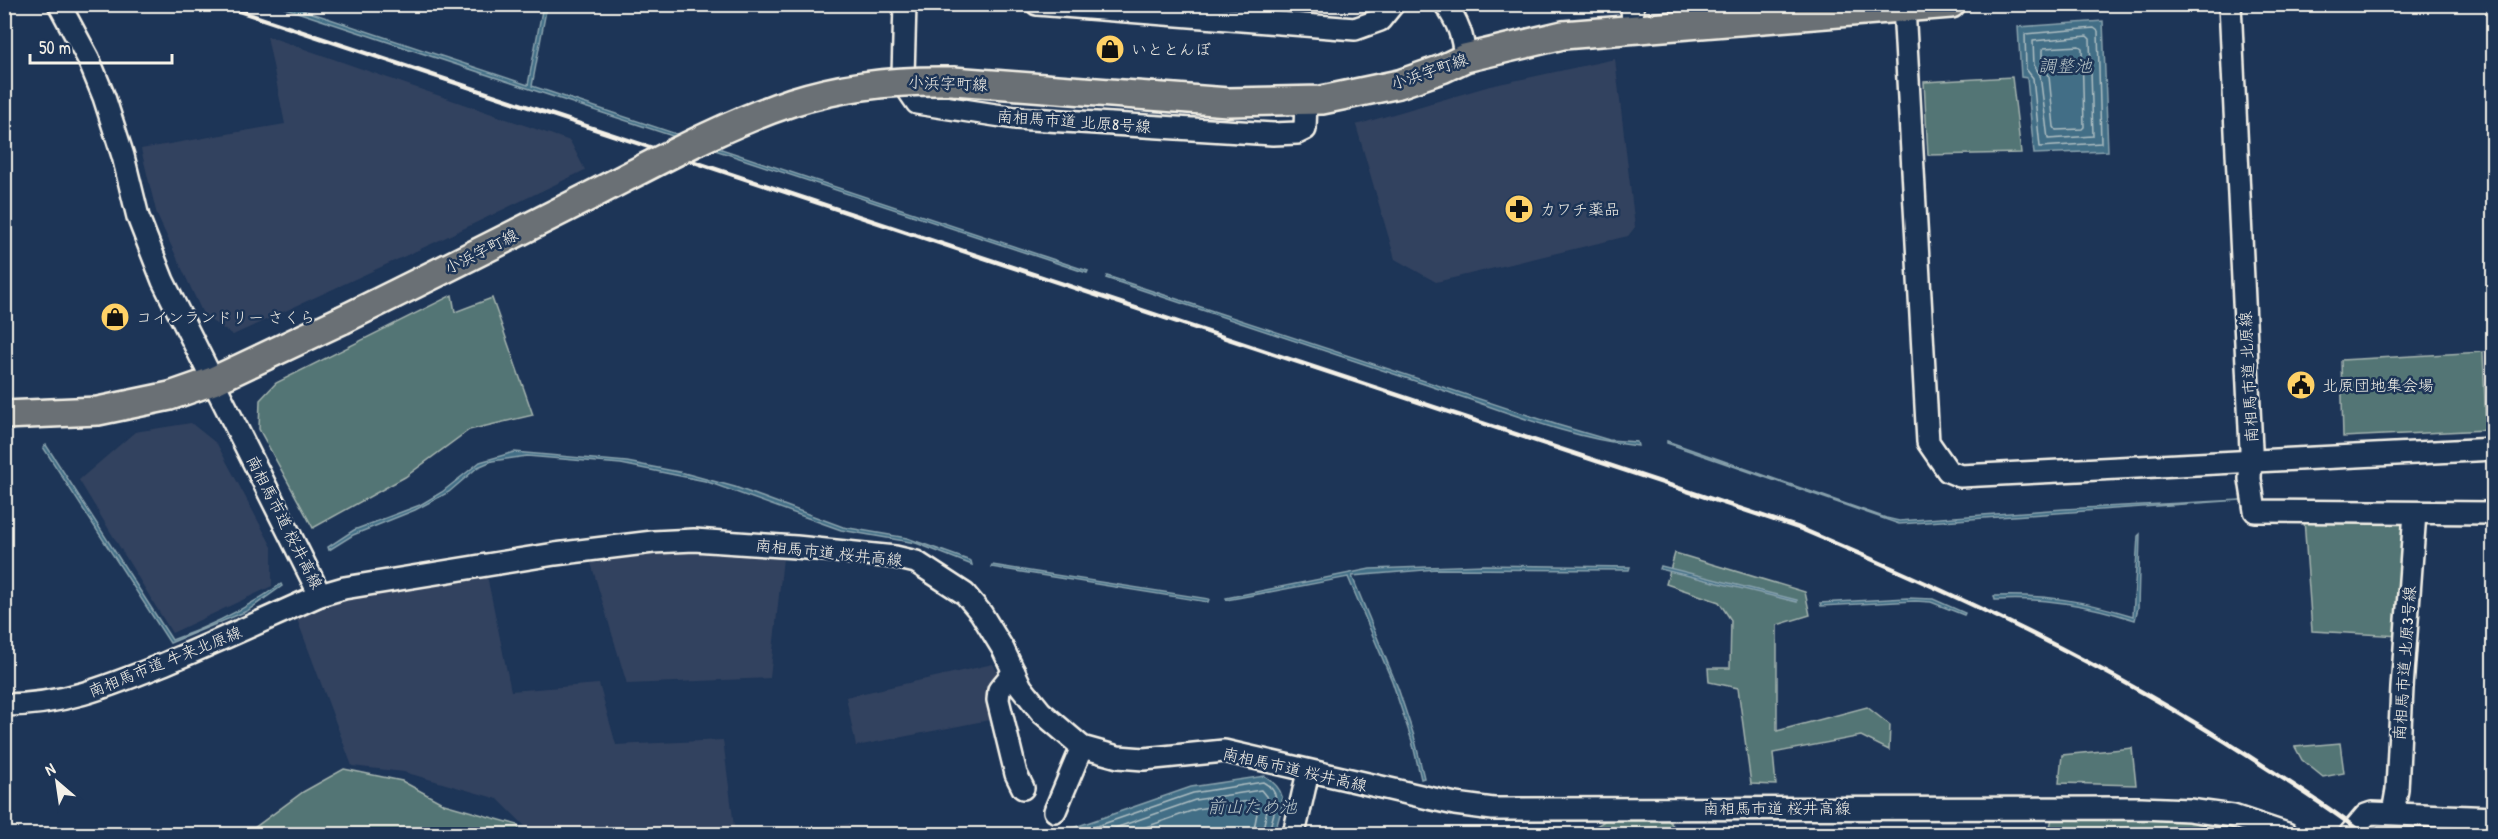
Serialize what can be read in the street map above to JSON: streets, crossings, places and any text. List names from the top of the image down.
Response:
{
  "streets": {
    "main road": ["小浜字町線"],
    "street": [
      "南相馬市道 北原8号線",
      "南相馬市道 北原線",
      "南相馬市道 桜井高線",
      "南相馬市道 牛来北原線",
      "南相馬市道 北原3号線"
    ]
  },
  "crossings": [
    ["小浜字町線", "南相馬市道 北原8号線"],
    ["小浜字町線", "南相馬市道 桜井高線"],
    ["南相馬市道 北原線", "南相馬市道 北原3号線"],
    ["南相馬市道 桜井高線", "南相馬市道 牛来北原線"]
  ],
  "water": ["調整池", "前山ため池"],
  "places": {
    "shop": ["いととんぼ", "コインランドリー さくら"],
    "pharmacy": ["カワチ薬品"],
    "public building": ["北原団地集会場"]
  },
  "scale_bar": "50 m",
  "north": "top left"
}
